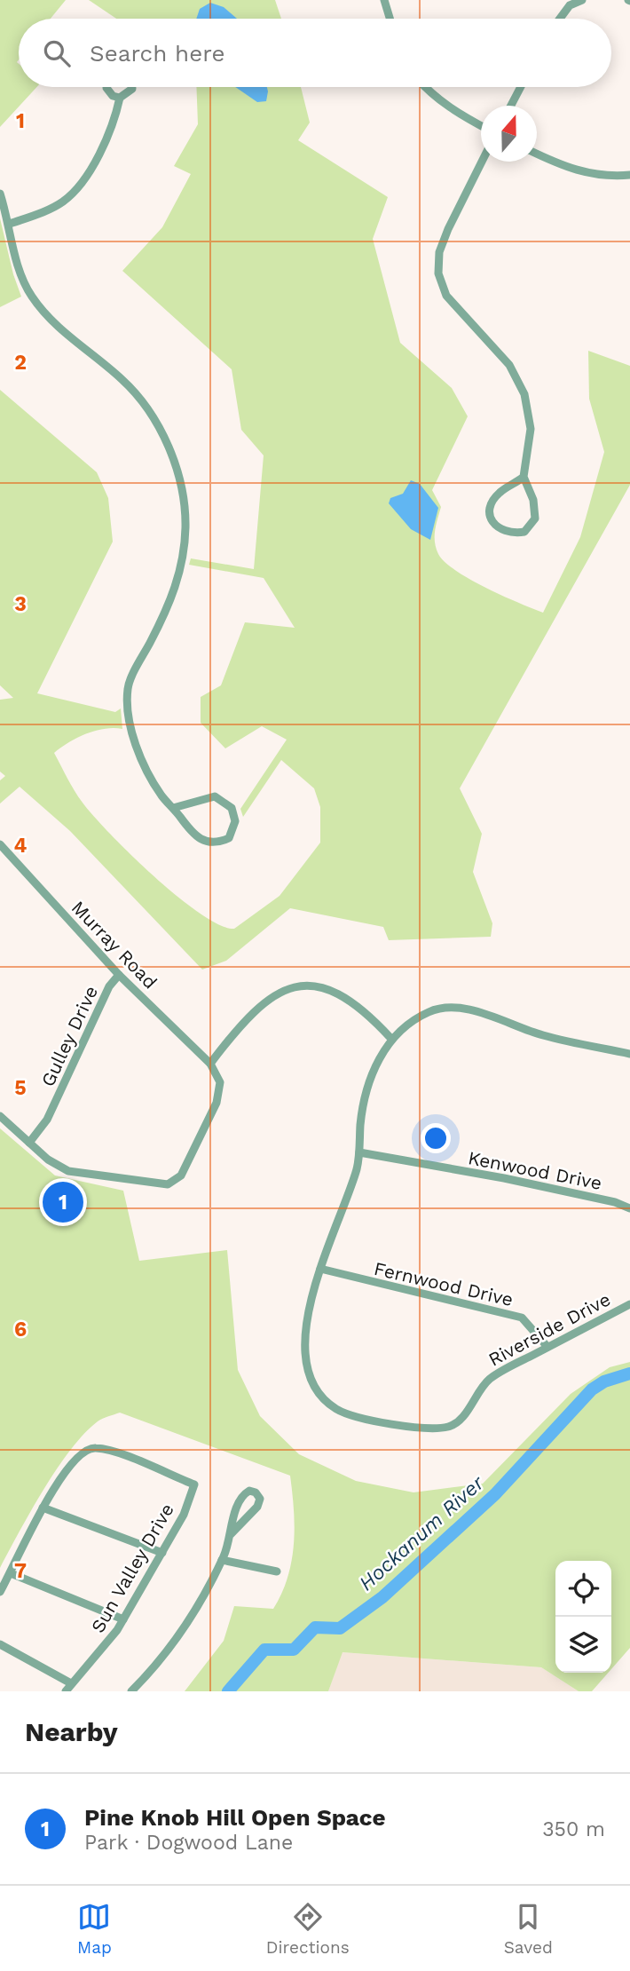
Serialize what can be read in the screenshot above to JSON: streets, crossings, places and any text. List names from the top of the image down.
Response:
{
  "streets": {
    "street": [
      "Murray Road",
      "Gulley Drive",
      "Kenwood Drive",
      "Fernwood Drive",
      "Riverside Drive",
      "Sun Valley Drive"
    ]
  },
  "crossings": [
    ["Murray Road", "Gulley Drive"],
    ["Kenwood Drive", "Riverside Drive"],
    ["Fernwood Drive", "Riverside Drive"]
  ],
  "water": ["Hockanum River"],
  "north": "top",
  "page": {
    "search": "Search here",
    "pins": "1",
    "heading": "Nearby",
    "list": [
      {
        "mark": "1",
        "name": "Pine Knob Hill Open Space",
        "note": "Park · Dogwood Lane",
        "value": "350 m"
      }
    ],
    "nav": ["Map", "Directions", "Saved"]
  },
  "grid": {
    "rows": [
      "1",
      "2",
      "3",
      "4",
      "5",
      "6",
      "7"
    ]
  }
}
